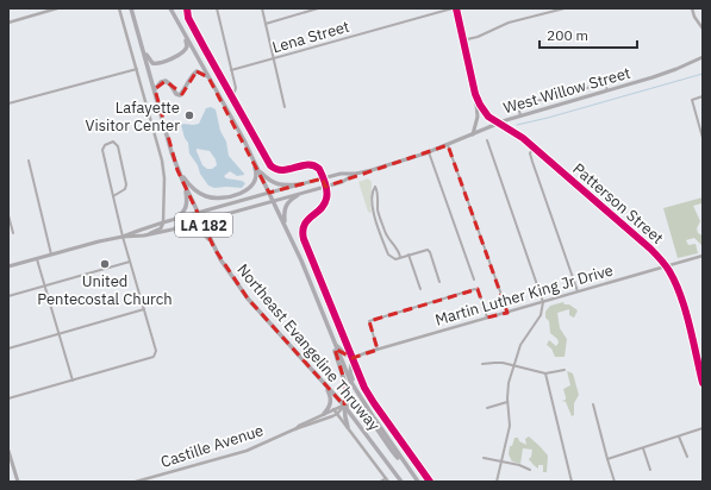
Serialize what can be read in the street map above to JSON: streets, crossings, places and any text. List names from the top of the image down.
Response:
{
  "streets": {
    "highway": ["LA 182", "Northeast Evangeline Thruway"],
    "main road": ["West Willow Street"],
    "street": [
      "Lena Street",
      "Patterson Street",
      "Martin Luther King Jr Drive",
      "Castille Avenue"
    ]
  },
  "crossings": [
    ["West Willow Street", "Patterson Street"],
    ["West Willow Street", "Northeast Evangeline Thruway"],
    ["Patterson Street", "Martin Luther King Jr Drive"],
    ["Northeast Evangeline Thruway", "Castille Avenue"]
  ],
  "places": ["Lafayette Visitor Center", "United Pentecostal Church"],
  "scale_bar": "200 m"
}
